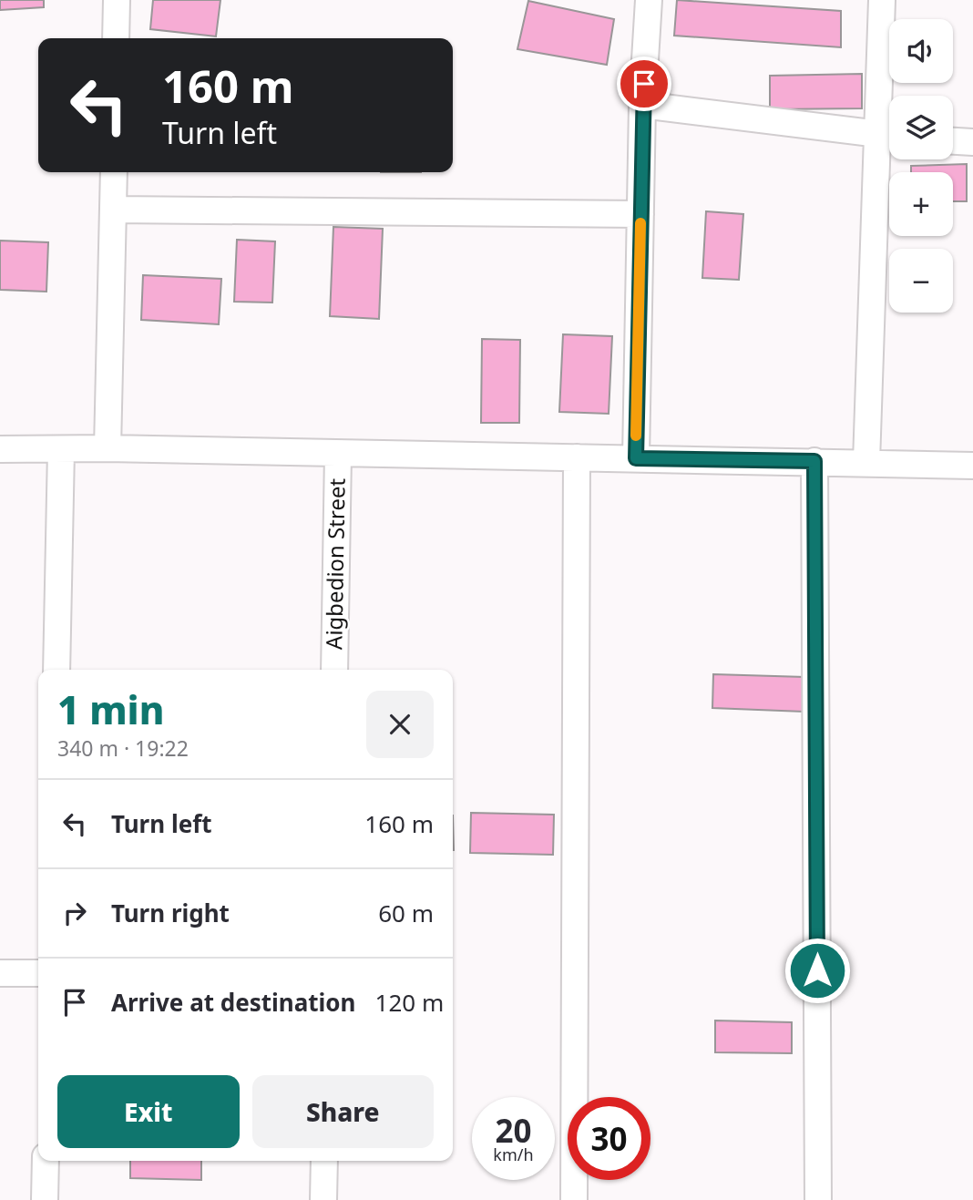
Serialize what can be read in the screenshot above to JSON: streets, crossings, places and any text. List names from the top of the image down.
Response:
{
  "streets": {
    "street": ["Aigbedion Street"]
  },
  "page": {
    "map_buttons": ["+", "−"],
    "turn": ["160 m", "Turn left"],
    "heading": ["1 min", "340 m · 19:22"],
    "list": [
      {
        "name": "Turn left",
        "value": "160 m"
      },
      {
        "name": "Turn right",
        "value": "60 m"
      },
      {
        "name": "Arrive at destination",
        "value": "120 m"
      }
    ],
    "buttons": ["Exit", "Share"],
    "speed": "20 km/h",
    "limit": "30"
  }
}
